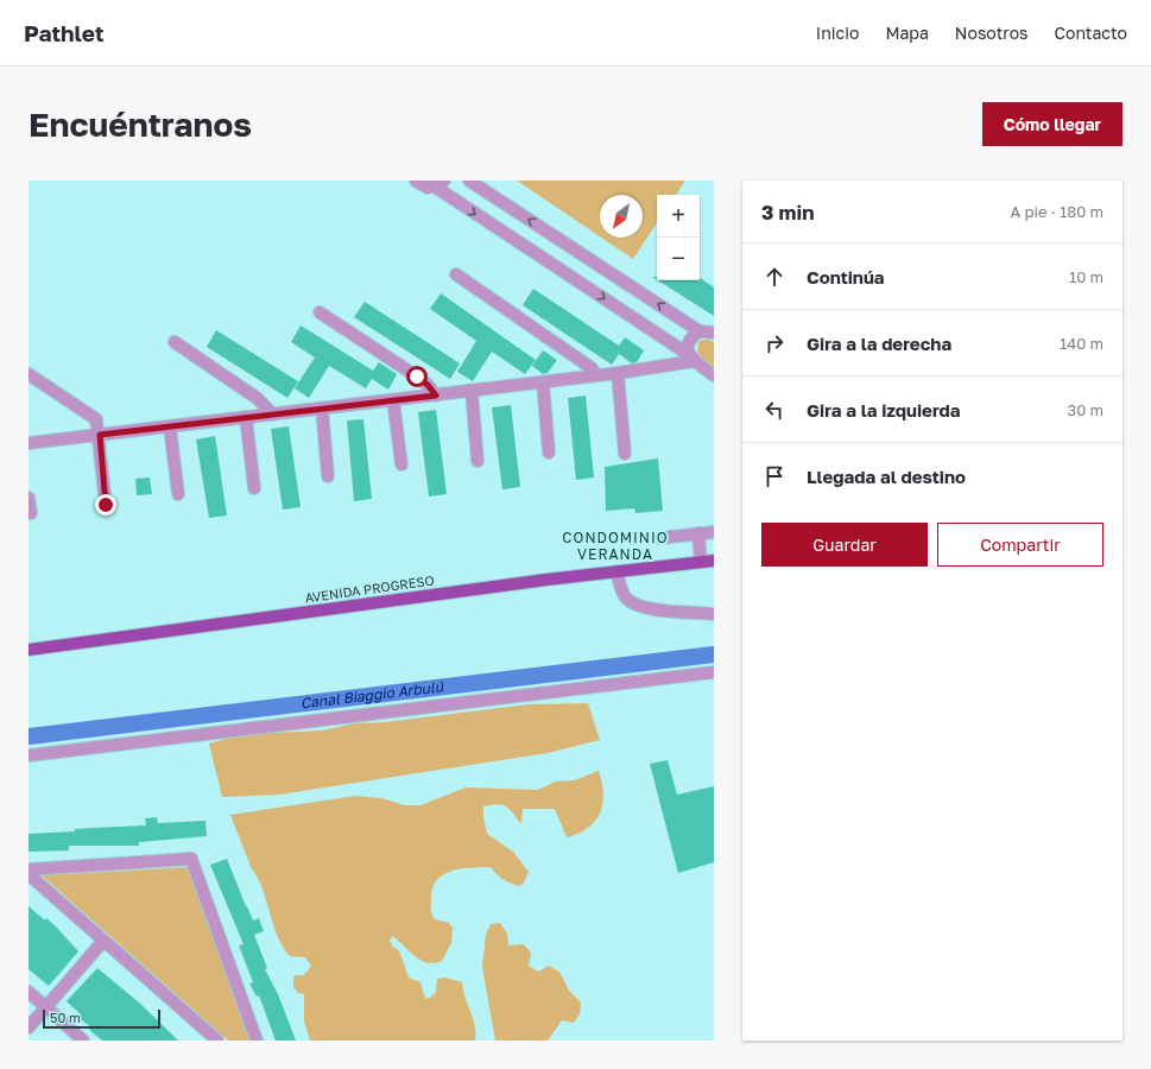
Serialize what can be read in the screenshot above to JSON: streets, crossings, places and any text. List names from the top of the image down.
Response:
{
  "streets": {
    "main road": ["AVENIDA PROGRESO"]
  },
  "districts": ["CONDOMINIO VERANDA"],
  "water": ["Canal Biaggio Arbulú"],
  "scale_bar": "50 m",
  "north": "bottom left",
  "page": {
    "header": "Pathlet",
    "nav": [
      "Inicio",
      "Mapa",
      "Nosotros",
      "Contacto"
    ],
    "buttons": [
      "Cómo llegar",
      ["Guardar", "Compartir"]
    ],
    "title": "Encuéntranos",
    "heading": ["3 min", "A pie · 180 m"],
    "map_buttons": ["+", "−"],
    "list": [
      ["Continúa", "10 m"],
      ["Gira a la derecha", "140 m"],
      ["Gira a la izquierda", "30 m"],
      "Llegada al destino"
    ],
    "scale": "50 m"
  }
}
